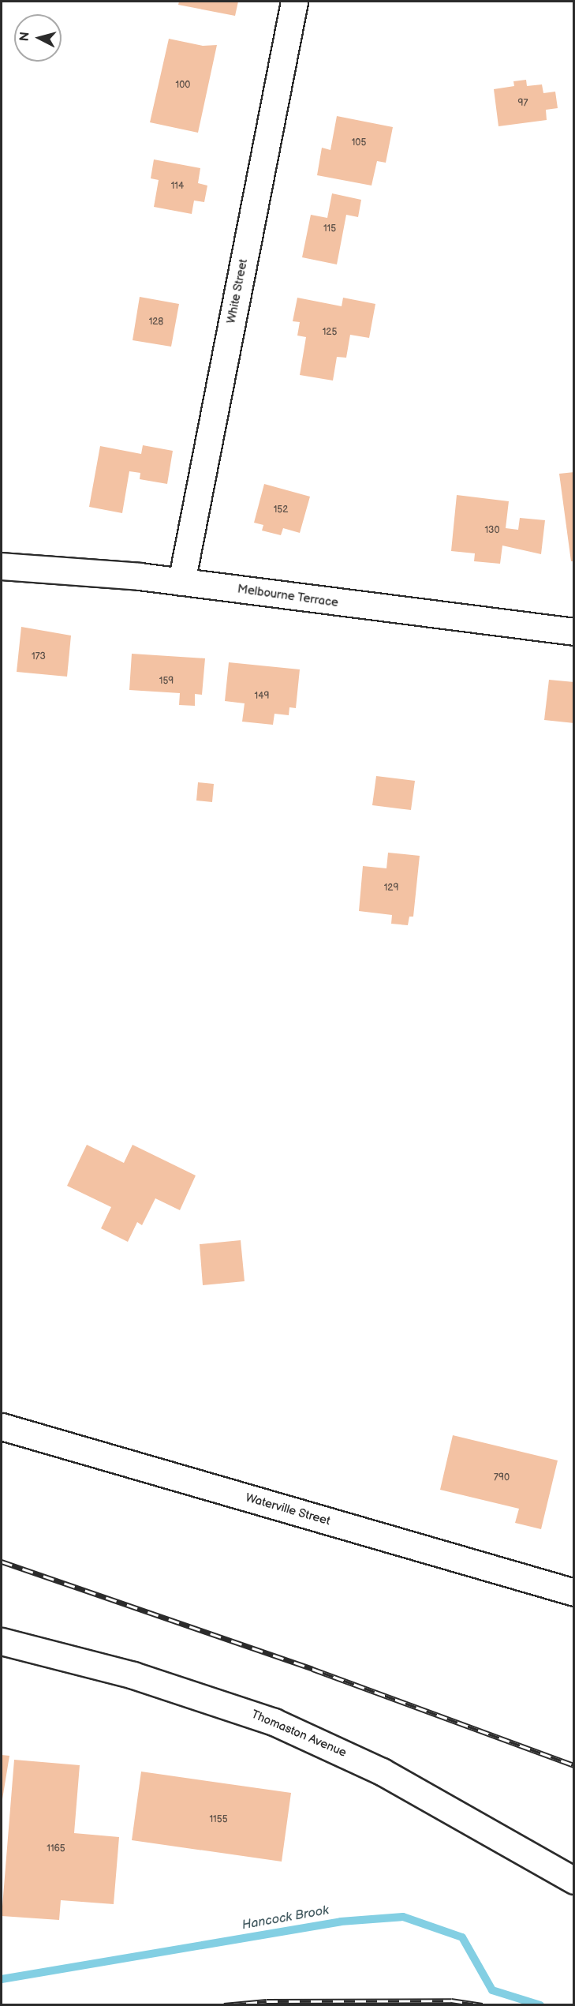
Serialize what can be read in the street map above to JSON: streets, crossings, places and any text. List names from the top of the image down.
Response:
{
  "streets": {
    "street": [
      "White Street",
      "Melbourne Terrace",
      "Waterville Street",
      "Thomaston Avenue"
    ]
  },
  "crossings": [
    ["White Street", "Melbourne Terrace"]
  ],
  "water": ["Hancock Brook"],
  "house_numbers": [
    "100",
    "97",
    "105",
    "114",
    "115",
    "128",
    "125",
    "152",
    "130",
    "173",
    "159",
    "149",
    "129",
    "790",
    "1155",
    "1165"
  ],
  "north": "left"
}
